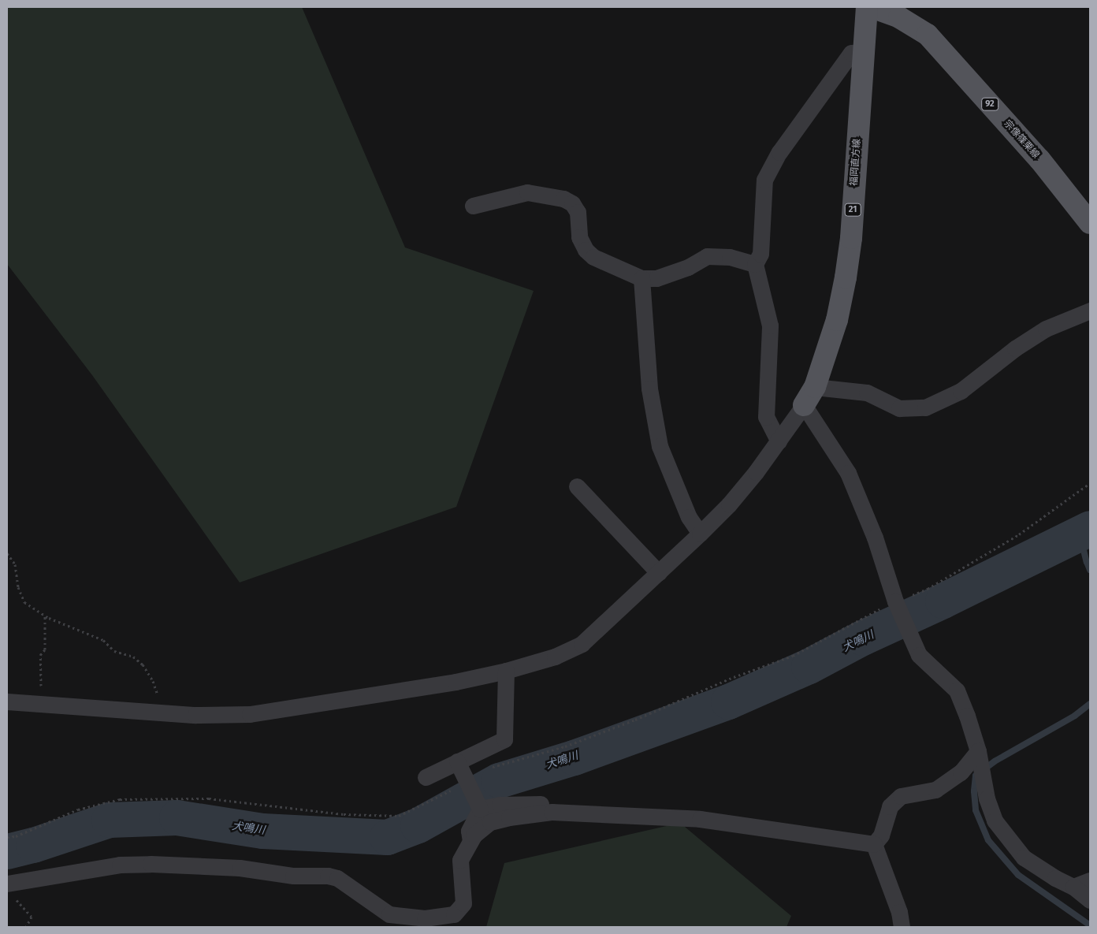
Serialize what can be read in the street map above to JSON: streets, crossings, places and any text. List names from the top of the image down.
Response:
{
  "streets": {
    "main road": [
      "92",
      "宗像篠栗線",
      "福岡直方線",
      "21"
    ]
  },
  "water": ["犬鳴川"]
}
